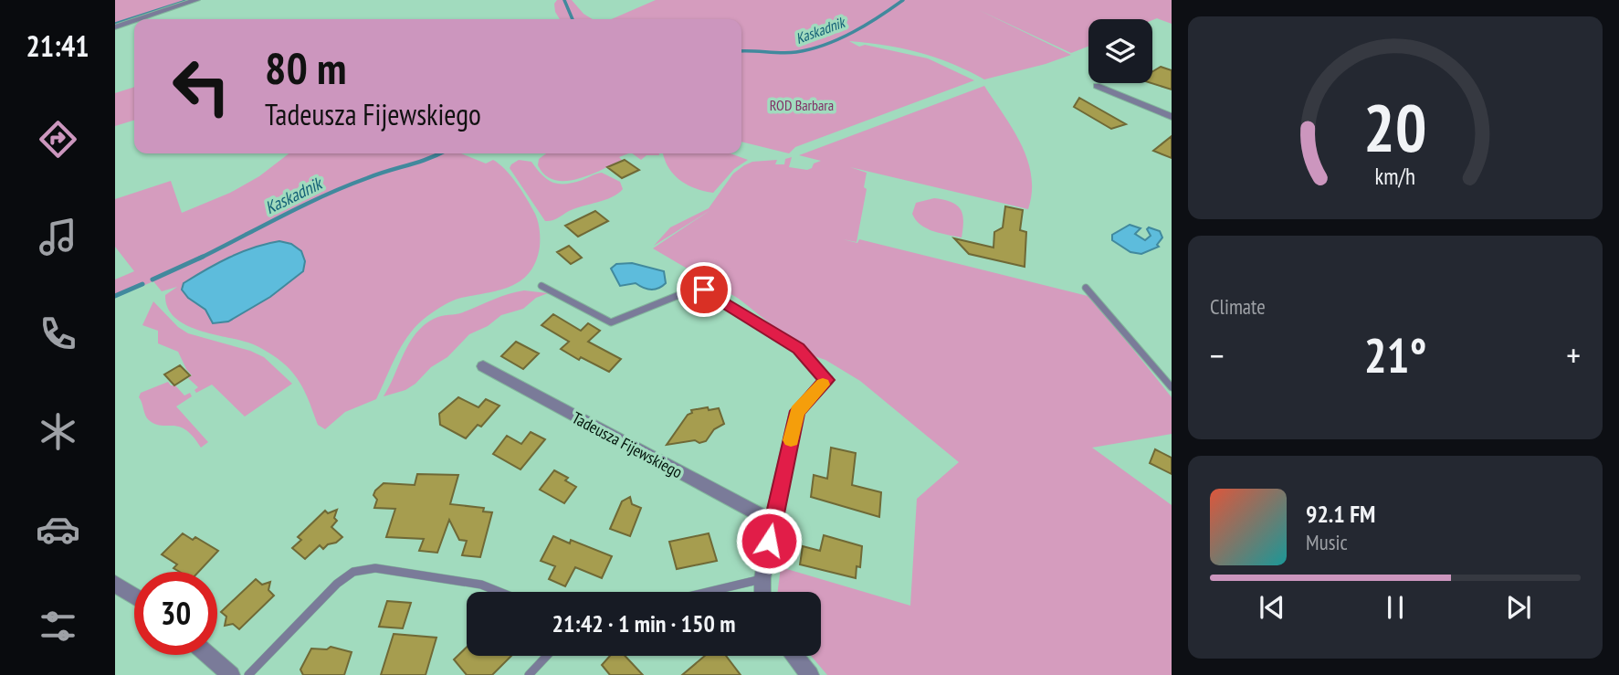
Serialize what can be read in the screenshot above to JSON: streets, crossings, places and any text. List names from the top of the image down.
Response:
{
  "streets": {
    "street": ["Tadeusza Fijewskiego"]
  },
  "water": ["Kaskadnik"],
  "parks": ["ROD Barbara"],
  "page": {
    "tabs": "21:41",
    "turn": ["80 m", "Tadeusza Fijewskiego"],
    "tile": "Climate",
    "heat": ["−", "21°", "+"],
    "song": ["92.1 FM", "Music"],
    "limit": "30",
    "trip": "21:42 · 1 min · 150 m",
    "gauge": ["20", "km/h"]
  }
}
